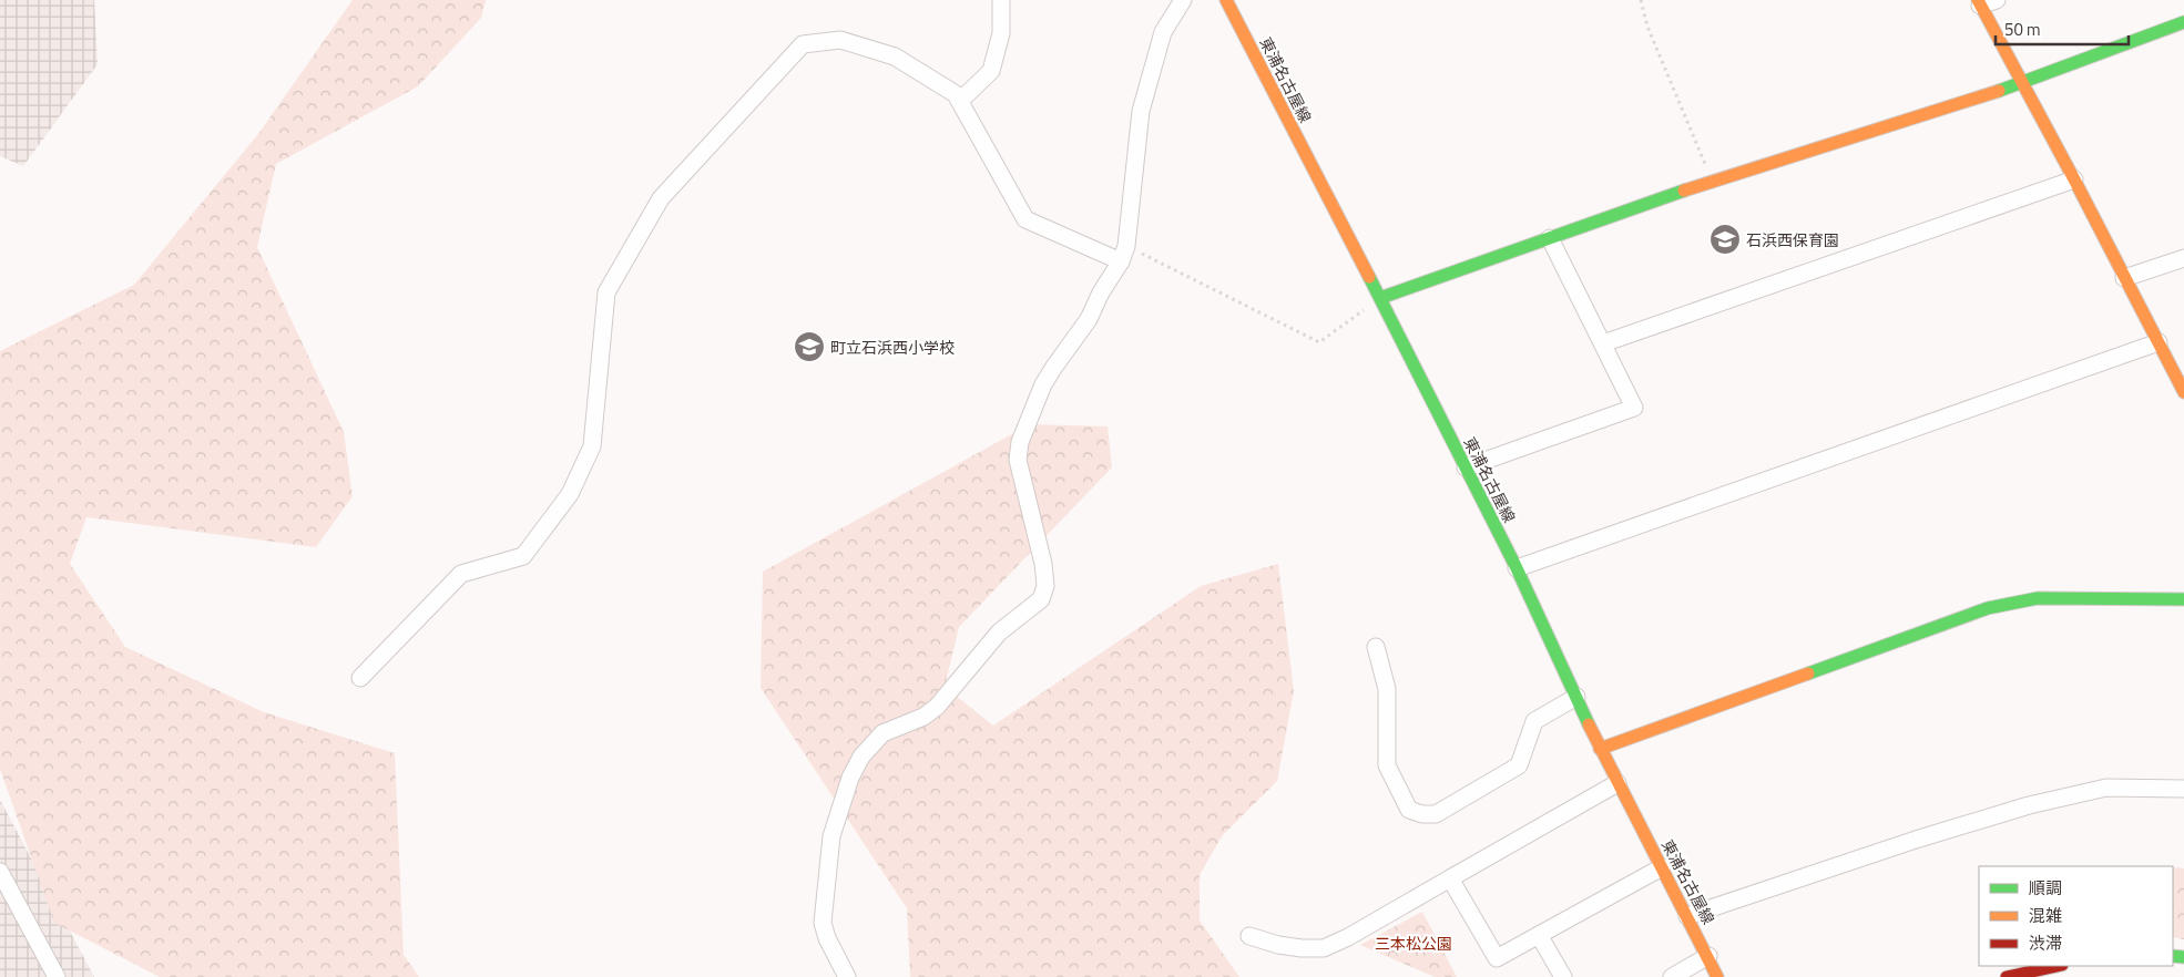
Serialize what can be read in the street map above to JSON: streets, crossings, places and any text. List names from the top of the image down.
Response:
{
  "streets": {
    "street": ["東浦名古屋線"]
  },
  "parks": ["三本松公園"],
  "places": {
    "school or university": ["石浜西保育園", "町立石浜西小学校"]
  },
  "legend": ["順調", "混雑", "渋滞"],
  "scale_bar": "50 m"
}
